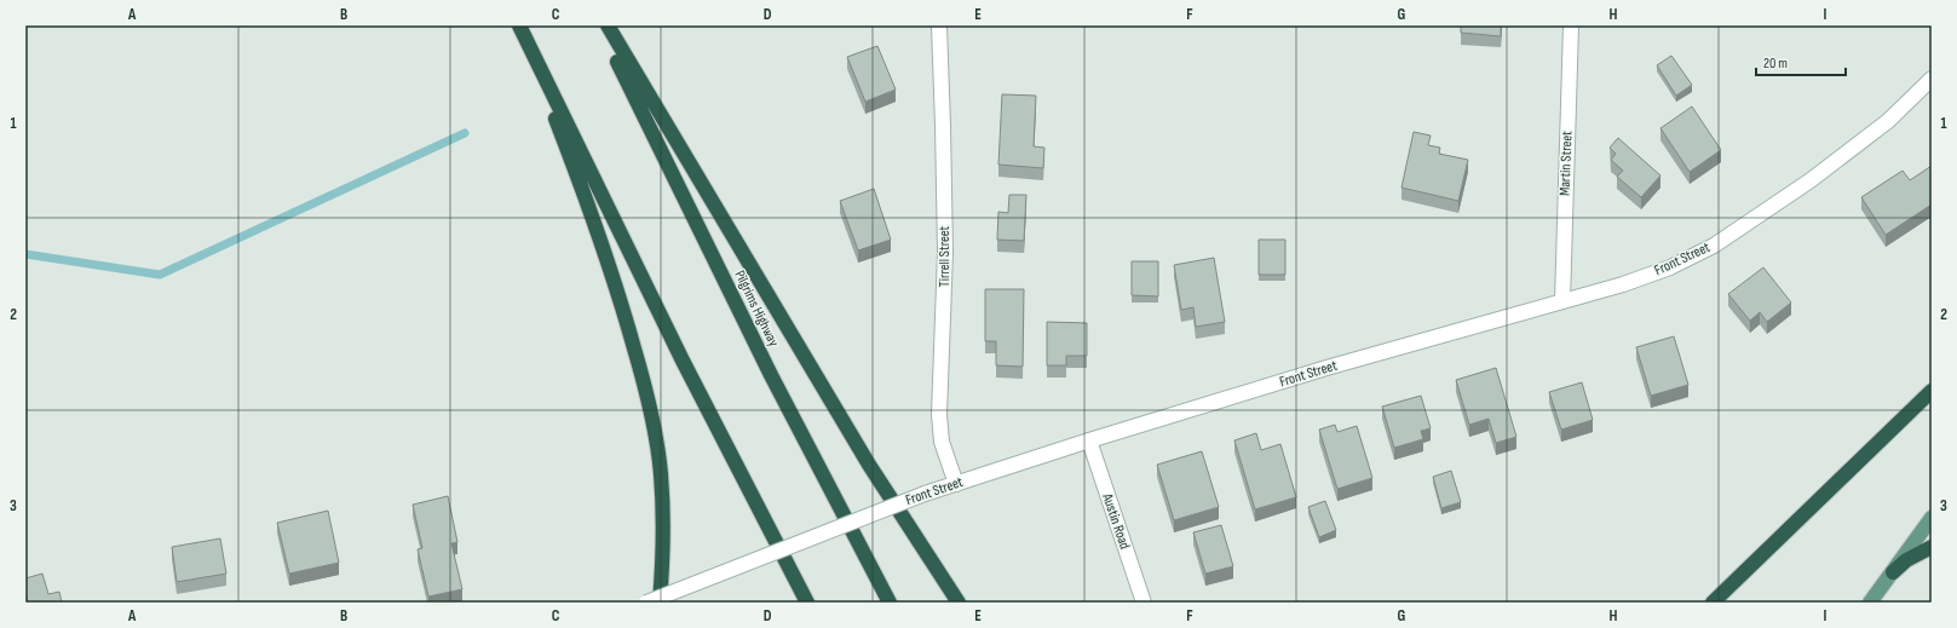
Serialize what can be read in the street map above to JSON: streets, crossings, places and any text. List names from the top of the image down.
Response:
{
  "streets": {
    "highway": ["Pilgrims Highway"],
    "street": [
      "Martin Street",
      "Tirrell Street",
      "Front Street",
      "Austin Road"
    ]
  },
  "crossings": [
    ["Martin Street", "Front Street"],
    ["Tirrell Street", "Front Street"],
    ["Front Street", "Austin Road"]
  ],
  "scale_bar": "20 m",
  "grid": {
    "columns": [
      "A",
      "B",
      "C",
      "D",
      "E",
      "F",
      "G",
      "H",
      "I"
    ],
    "rows": ["1", "2", "3"]
  }
}
